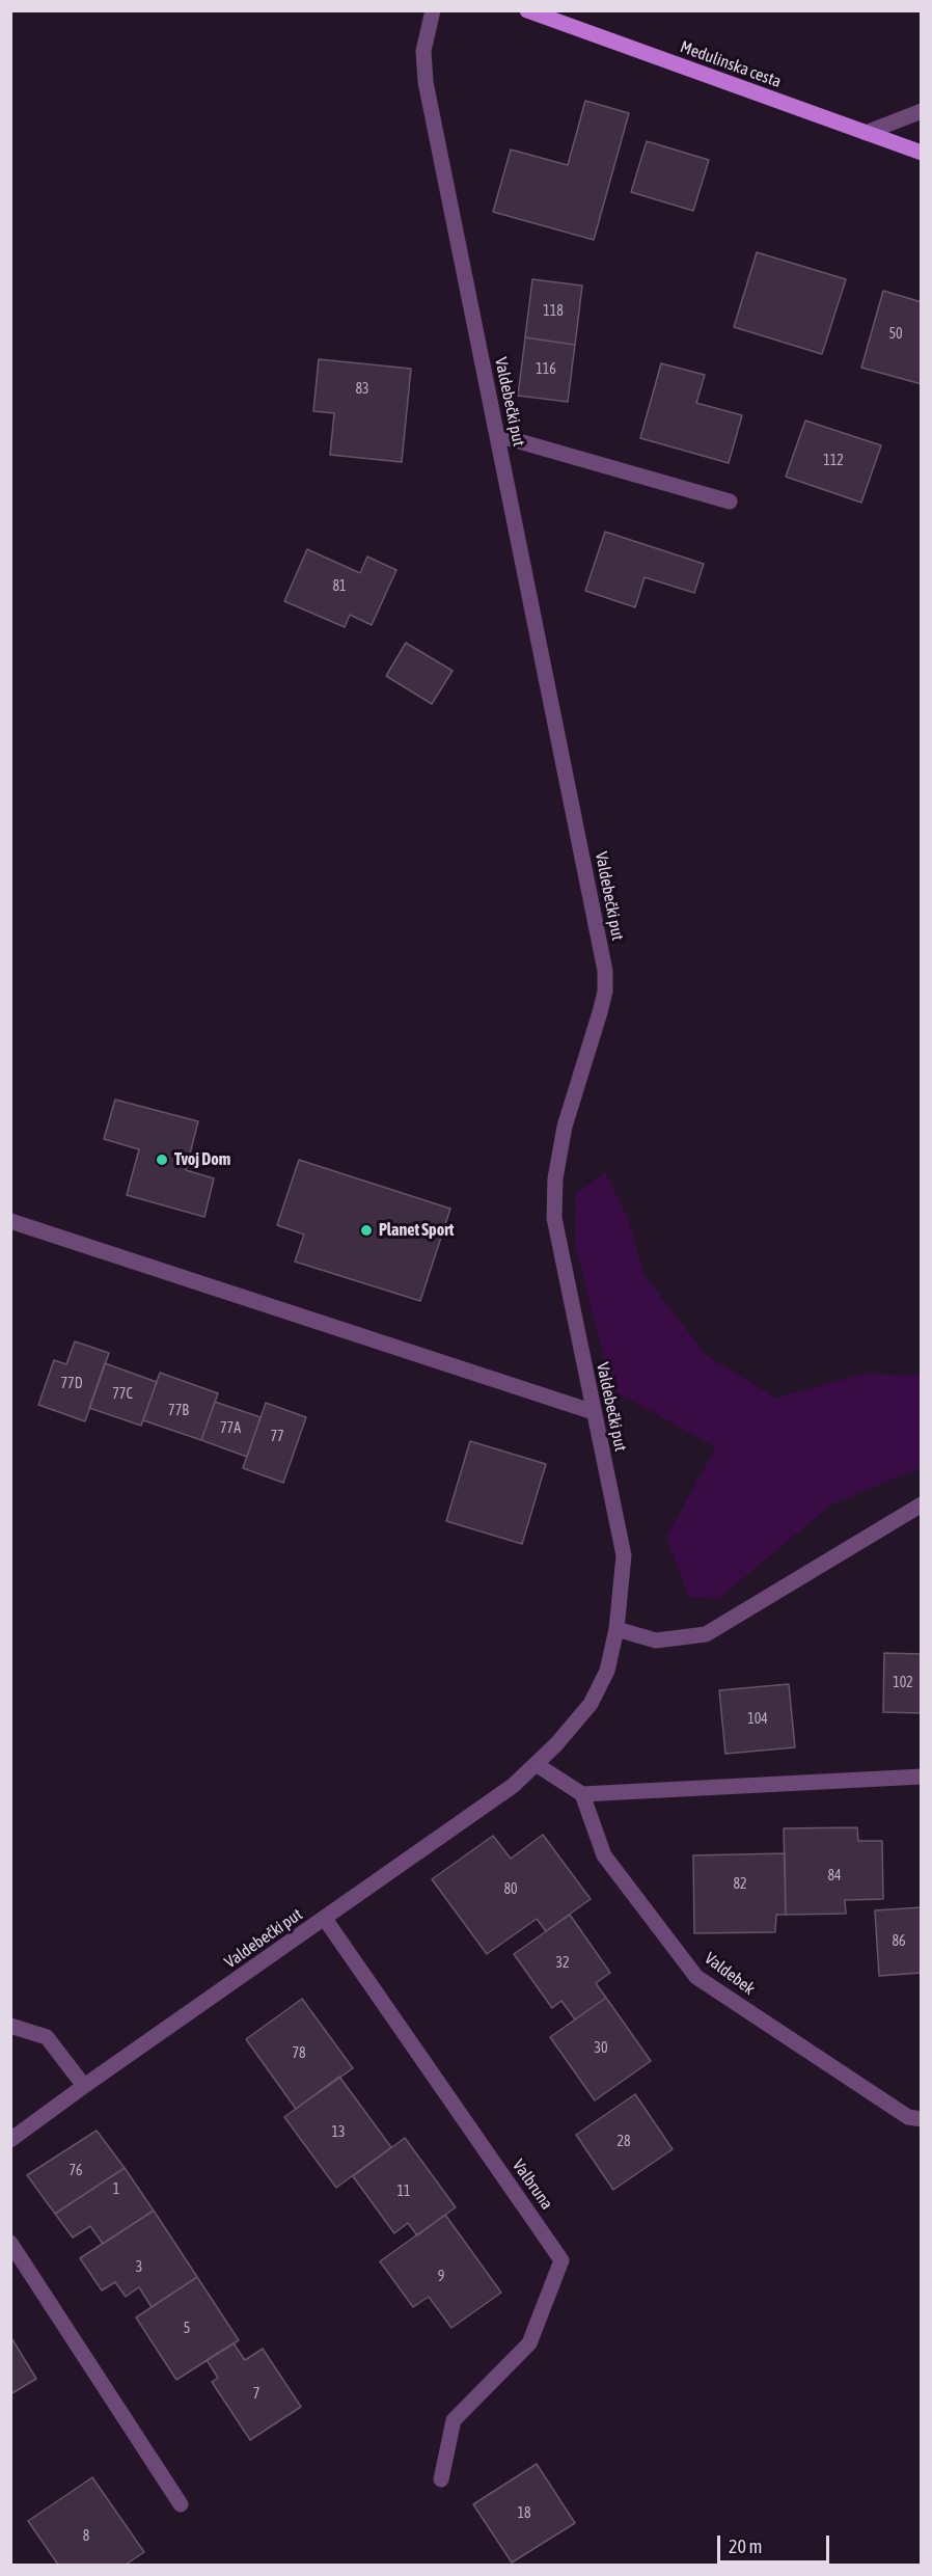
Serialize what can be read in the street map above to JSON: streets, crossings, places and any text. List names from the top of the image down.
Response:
{
  "streets": {
    "main road": ["Medulinska cesta"],
    "street": ["Valdebečki put", "Valdebek", "Valbruna"]
  },
  "crossings": [
    ["Valdebečki put", "Valbruna"]
  ],
  "places": ["Tvoj Dom", "Planet Sport"],
  "house_numbers": [
    "118",
    "50",
    "116",
    "83",
    "112",
    "81",
    "77D",
    "77C",
    "77B",
    "77A",
    "77",
    "102",
    "104",
    "84",
    "82",
    "80",
    "86",
    "32",
    "30",
    "78",
    "13",
    "28",
    "76",
    "1",
    "11",
    "3",
    "9",
    "5",
    "7",
    "18",
    "8"
  ],
  "scale_bar": "20 m"
}
